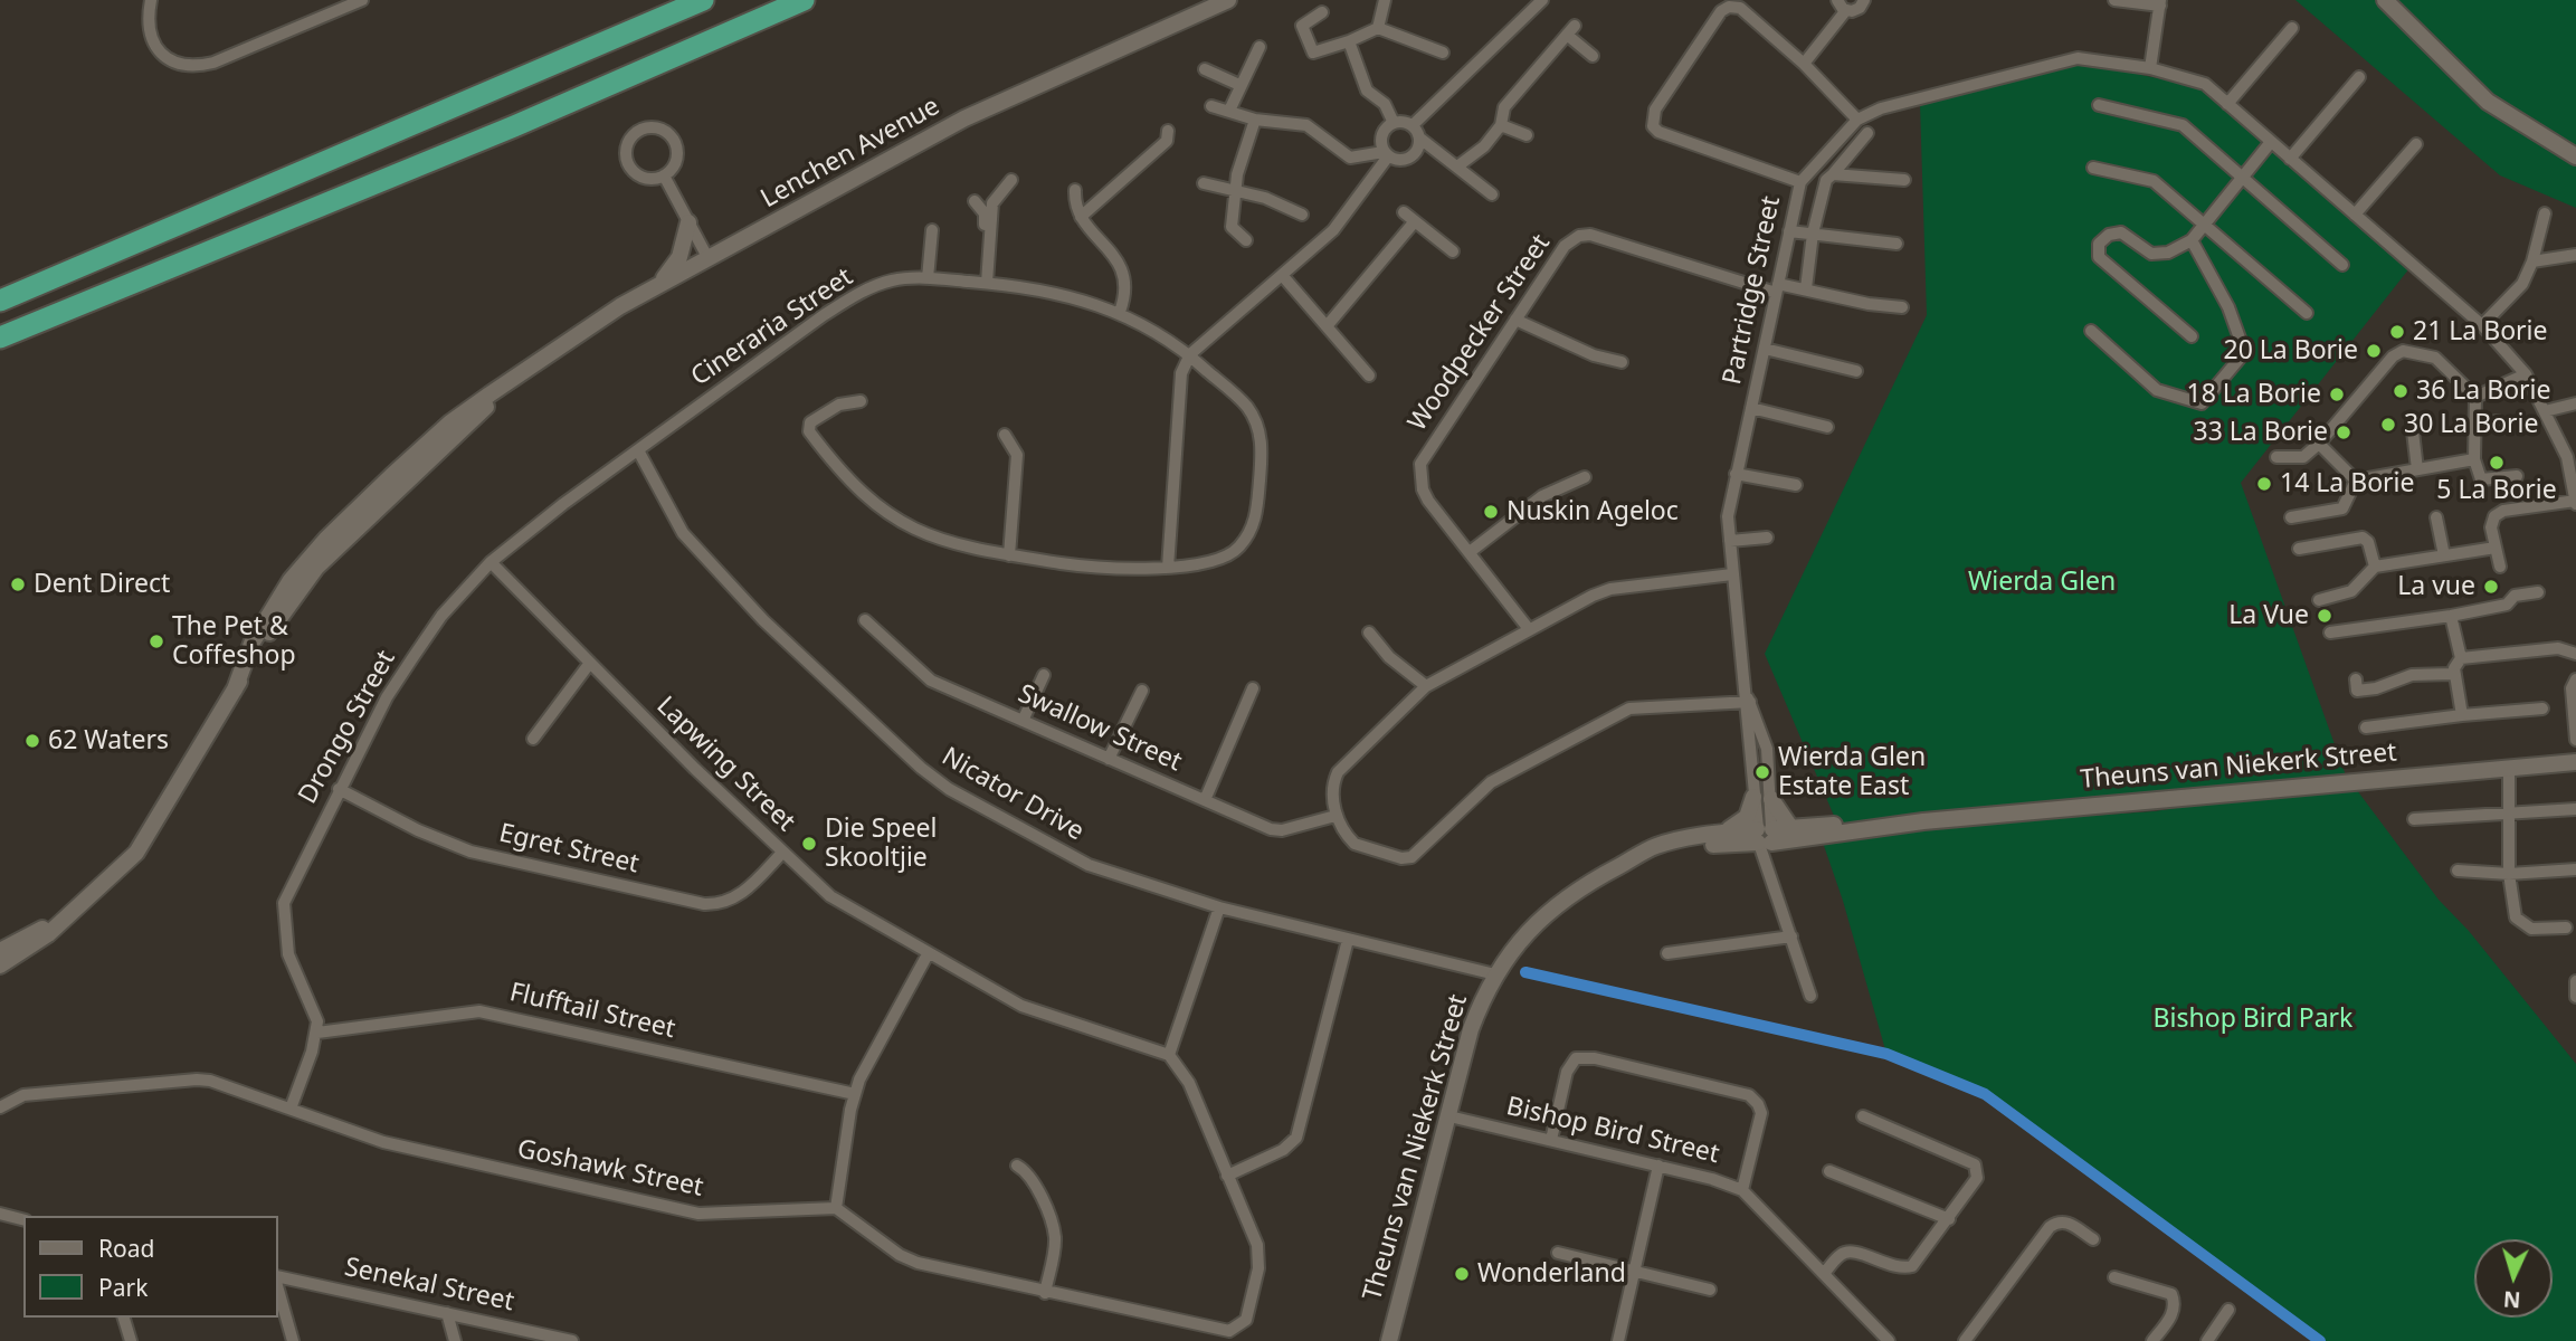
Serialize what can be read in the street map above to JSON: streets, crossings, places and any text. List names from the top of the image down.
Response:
{
  "streets": {
    "main road": ["Lenchen Avenue", "Theuns van Niekerk Street"],
    "street": [
      "Partridge Street",
      "Cineraria Street",
      "Woodpecker Street",
      "Drongo Street",
      "Swallow Street",
      "Lapwing Street",
      "Nicator Drive",
      "Egret Street",
      "Flufftail Street",
      "Bishop Bird Street",
      "Goshawk Street",
      "Senekal Street"
    ]
  },
  "crossings": [
    ["Partridge Street", "Woodpecker Street"],
    ["Partridge Street", "Theuns van Niekerk Street"],
    ["Cineraria Street", "Drongo Street"],
    ["Cineraria Street", "Nicator Drive"],
    ["Drongo Street", "Lapwing Street"],
    ["Drongo Street", "Nicator Drive"],
    ["Drongo Street", "Egret Street"],
    ["Drongo Street", "Flufftail Street"],
    ["Lapwing Street", "Egret Street"],
    ["Theuns van Niekerk Street", "Nicator Drive"],
    ["Theuns van Niekerk Street", "Bishop Bird Street"]
  ],
  "parks": ["Wierda Glen", "Bishop Bird Park"],
  "places": [
    "21 La Borie",
    "20 La Borie",
    "36 La Borie",
    "18 La Borie",
    "30 La Borie",
    "33 La Borie",
    "5 La Borie",
    "14 La Borie",
    "Nuskin Ageloc",
    "Dent Direct",
    "La vue",
    "La Vue",
    "The Pet & Coffeshop",
    "62 Waters",
    "Wierda Glen Estate East",
    "Die Speel Skooltjie",
    "Wonderland"
  ],
  "legend": ["Road", "Park"],
  "north": "bottom"
}
